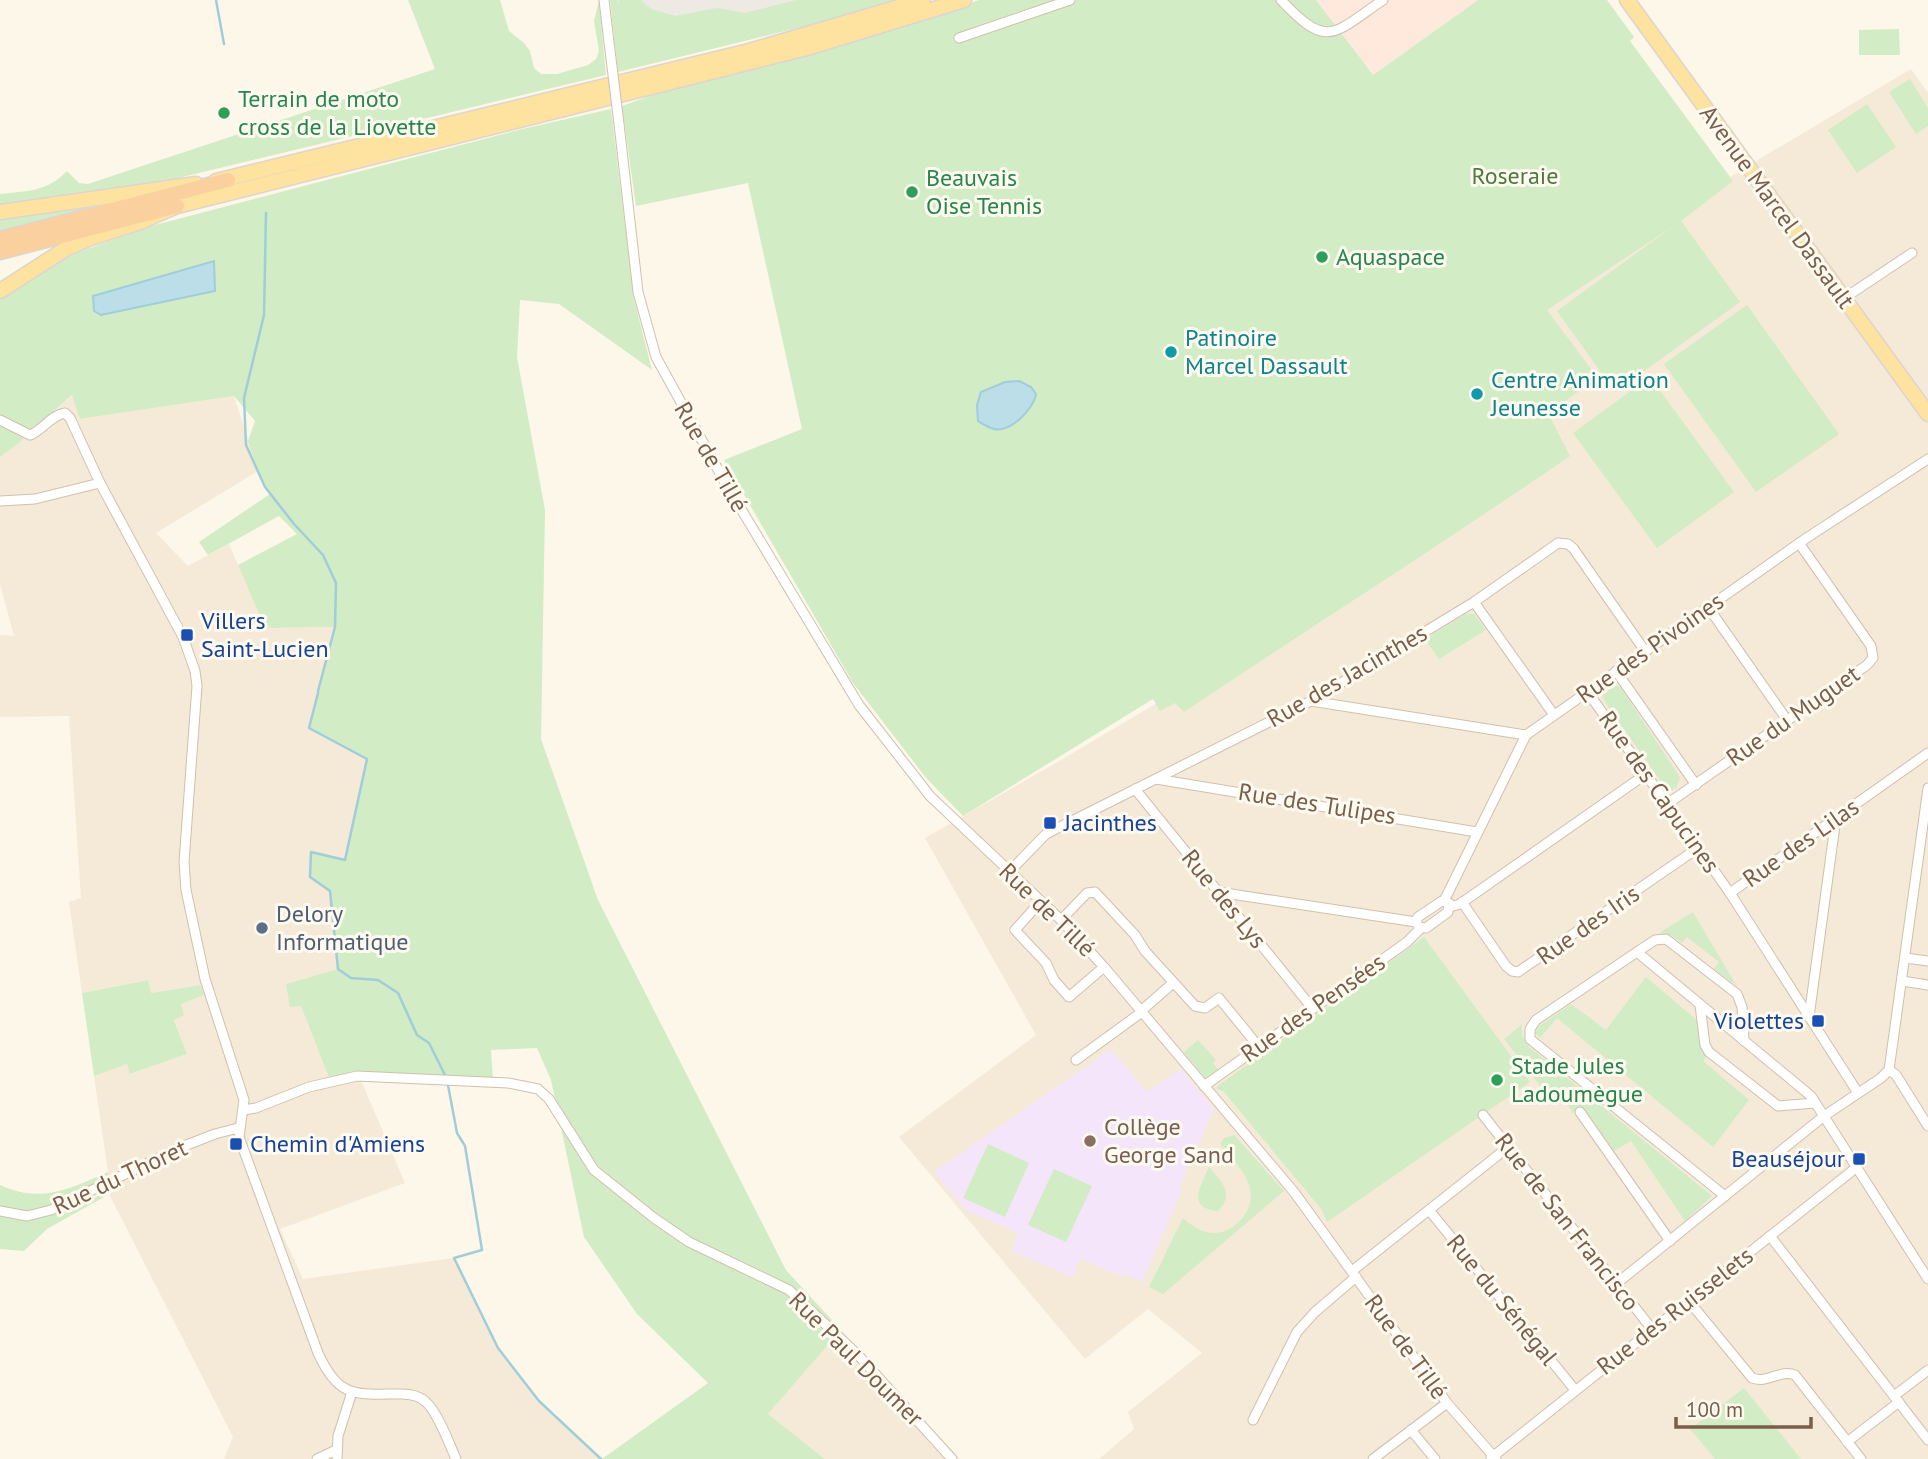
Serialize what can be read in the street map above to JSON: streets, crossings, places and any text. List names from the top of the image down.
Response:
{
  "streets": {
    "main road": ["Avenue Marcel Dassault"],
    "street": [
      "Rue de Tillé",
      "Rue des Pivoines",
      "Rue des Jacinthes",
      "Rue du Muguet",
      "Rue des Capucines",
      "Rue des Tulipes",
      "Rue des Lilas",
      "Rue des Lys",
      "Rue des Iris",
      "Rue des Pensées",
      "Rue du Thoret",
      "Rue de San Francisco",
      "Rue du Sénégal",
      "Rue des Ruisselets",
      "Rue Paul Doumer"
    ]
  },
  "crossings": [
    ["Rue de Tillé", "Rue des Jacinthes"],
    ["Rue de Tillé", "Rue des Pensées"],
    ["Rue de Tillé", "Rue des Ruisselets"],
    ["Rue des Pivoines", "Rue des Jacinthes"],
    ["Rue des Pivoines", "Rue du Muguet"],
    ["Rue des Pivoines", "Rue des Capucines"],
    ["Rue des Pivoines", "Rue des Tulipes"],
    ["Rue des Pivoines", "Rue des Pensées"],
    ["Rue des Jacinthes", "Rue des Tulipes"],
    ["Rue des Jacinthes", "Rue des Lys"],
    ["Rue du Muguet", "Rue des Capucines"],
    ["Rue des Capucines", "Rue des Lilas"],
    ["Rue des Capucines", "Rue des Iris"],
    ["Rue des Capucines", "Rue des Pensées"],
    ["Rue des Lys", "Rue des Pensées"],
    ["Rue des Iris", "Rue des Pensées"],
    ["Rue de San Francisco", "Rue des Ruisselets"],
    ["Rue du Sénégal", "Rue des Ruisselets"]
  ],
  "parks": ["Roseraie"],
  "places": {
    "other": [
      "Terrain de moto cross de la Liovette",
      "Beauvais Oise Tennis",
      "Aquaspace",
      "Patinoire Marcel Dassault",
      "Centre Animation Jeunesse",
      "Delory Informatique",
      "Stade Jules Ladoumègue",
      "Collège George Sand"
    ],
    "transit": [
      "Villers Saint-Lucien",
      "Jacinthes",
      "Violettes",
      "Chemin d'Amiens",
      "Beauséjour"
    ]
  },
  "scale_bar": "100 m"
}
